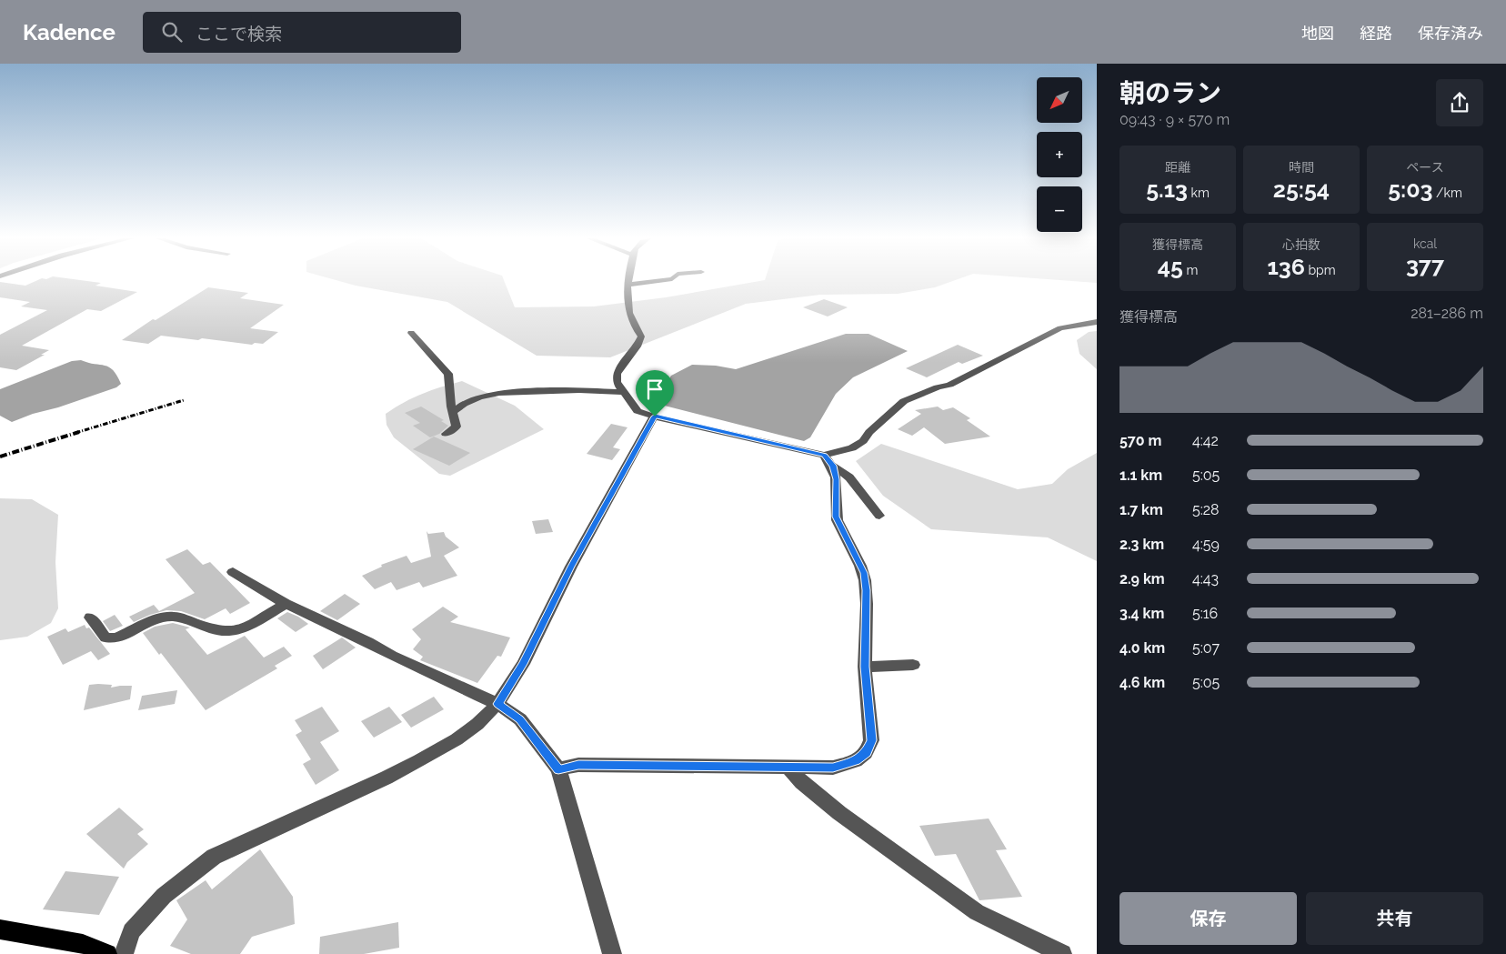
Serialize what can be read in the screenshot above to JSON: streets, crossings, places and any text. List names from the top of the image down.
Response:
{
  "north": "bottom left",
  "page": {
    "header": "Kadence",
    "search": "ここで検索",
    "nav": ["地図", "経路", "保存済み"],
    "heading": ["朝のラン", "09:43 · 9 × 570 m"],
    "map_buttons": ["+", "−"],
    "stats": [
      ["距離", "5.13 km"],
      ["時間", "25:54"],
      ["ペース", "5:03 /km"],
      ["獲得標高", "45 m"],
      ["心拍数", "136 bpm"],
      ["kcal", "377"]
    ],
    "chart": ["獲得標高", "281–286 m"],
    "list": [
      {
        "name": "570 m",
        "note": "4:42"
      },
      {
        "name": "1.1 km",
        "note": "5:05"
      },
      {
        "name": "1.7 km",
        "note": "5:28"
      },
      {
        "name": "2.3 km",
        "note": "4:59"
      },
      {
        "name": "2.9 km",
        "note": "4:43"
      },
      {
        "name": "3.4 km",
        "note": "5:16"
      },
      {
        "name": "4.0 km",
        "note": "5:07"
      },
      {
        "name": "4.6 km",
        "note": "5:05"
      }
    ],
    "buttons": ["保存", "共有"]
  }
}
